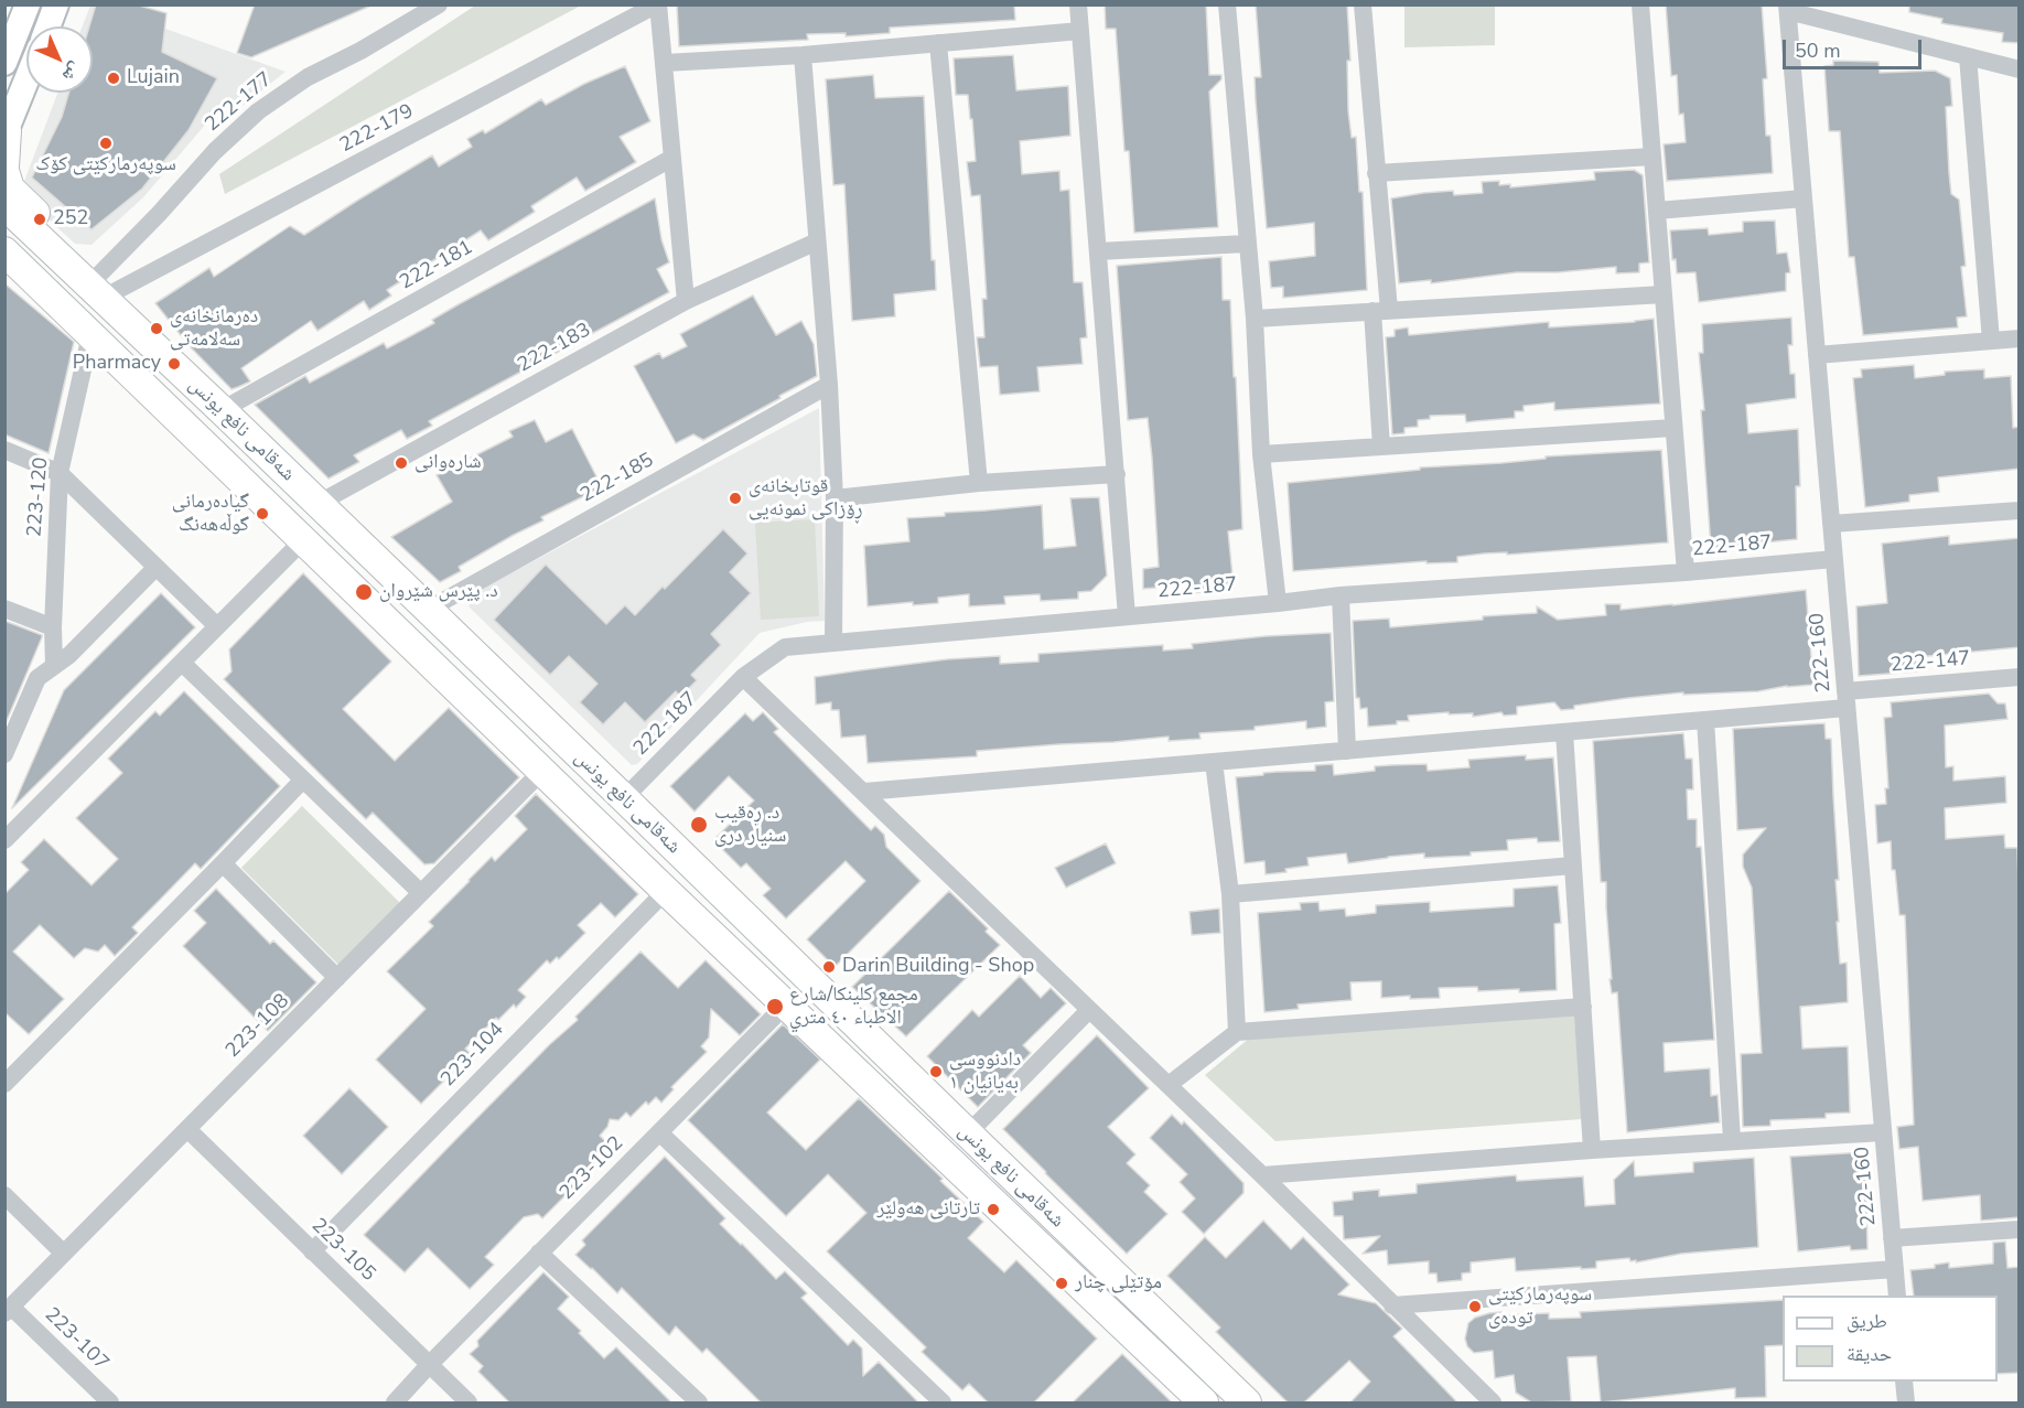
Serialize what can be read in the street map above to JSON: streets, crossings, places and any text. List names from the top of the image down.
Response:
{
  "streets": {
    "main road": ["شەقامی نافع یونس"],
    "street": [
      "222-177",
      "222-179",
      "222-181",
      "222-183",
      "222-185",
      "223-120",
      "222-187",
      "222-160",
      "222-147",
      "223-108",
      "223-104",
      "223-102",
      "223-105",
      "223-107"
    ]
  },
  "crossings": [
    ["222-177", "222-179"],
    ["222-181", "شەقامی نافع یونس"],
    ["222-183", "شەقامی نافع یونس"],
    ["شەقامی نافع یونس", "222-185"],
    ["شەقامی نافع یونس", "223-120"],
    ["شەقامی نافع یونس", "222-187"],
    ["شەقامی نافع یونس", "223-108"],
    ["شەقامی نافع یونس", "223-104"],
    ["شەقامی نافع یونس", "223-102"],
    ["222-187", "222-160"],
    ["222-160", "222-147"],
    ["223-108", "223-105"],
    ["223-108", "223-107"],
    ["223-104", "223-105"],
    ["223-102", "223-105"]
  ],
  "places": [
    "Lujain",
    "سوپەرمارکێتی کۆک",
    "252",
    "دەرمانخانەی سەلامەتی",
    "Pharmacy",
    "شارەوانی",
    "قوتابخانەی ڕۆزاکی نمونەیی",
    "گیادەرمانی گوڵەهەنگ",
    "د. پێرس شێروان",
    "د. ڕەقیب سنیار دری",
    "Darin Building - Shop",
    "مجمع كلينكا/شارع الاطباء ٤٠ متري",
    "دادنووسی بەیانیان ١",
    "تارتانی هەولێر",
    "مۆتێلی چنار",
    "سوپەرمارکێتی تودەی"
  ],
  "legend": ["طريق", "حديقة"],
  "scale_bar": "50 m",
  "north": "bottom right"
}
